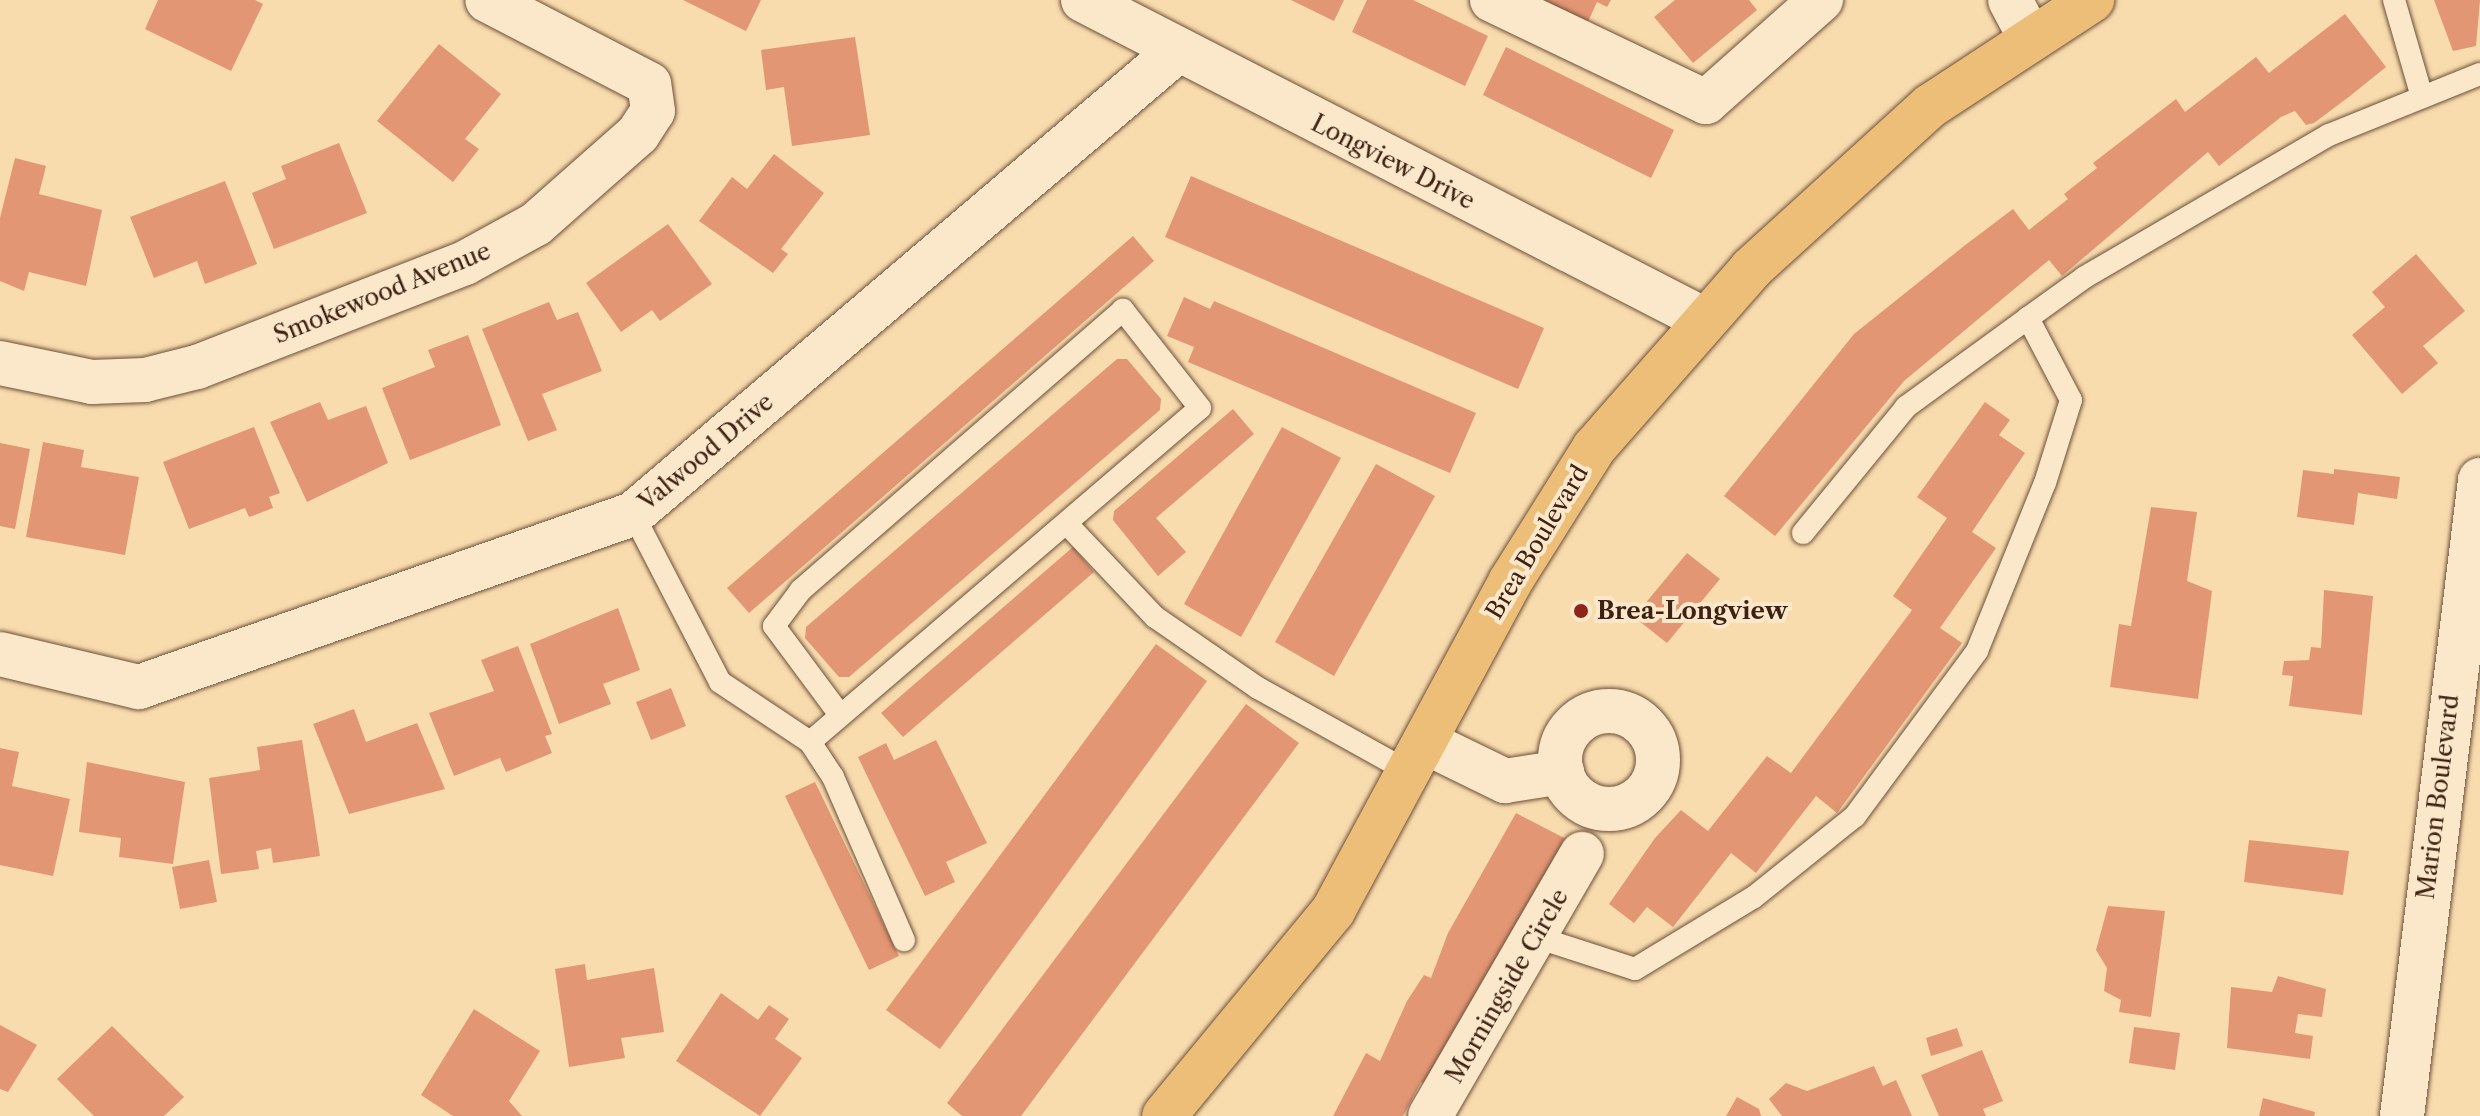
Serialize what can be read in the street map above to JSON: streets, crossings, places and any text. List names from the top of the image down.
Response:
{
  "streets": {
    "main road": ["Brea Boulevard"],
    "street": [
      "Longview Drive",
      "Smokewood Avenue",
      "Valwood Drive",
      "Marion Boulevard",
      "Morningside Circle"
    ]
  },
  "crossings": [
    ["Longview Drive", "Valwood Drive"],
    ["Longview Drive", "Brea Boulevard"]
  ],
  "places": ["Brea-Longview"]
}
